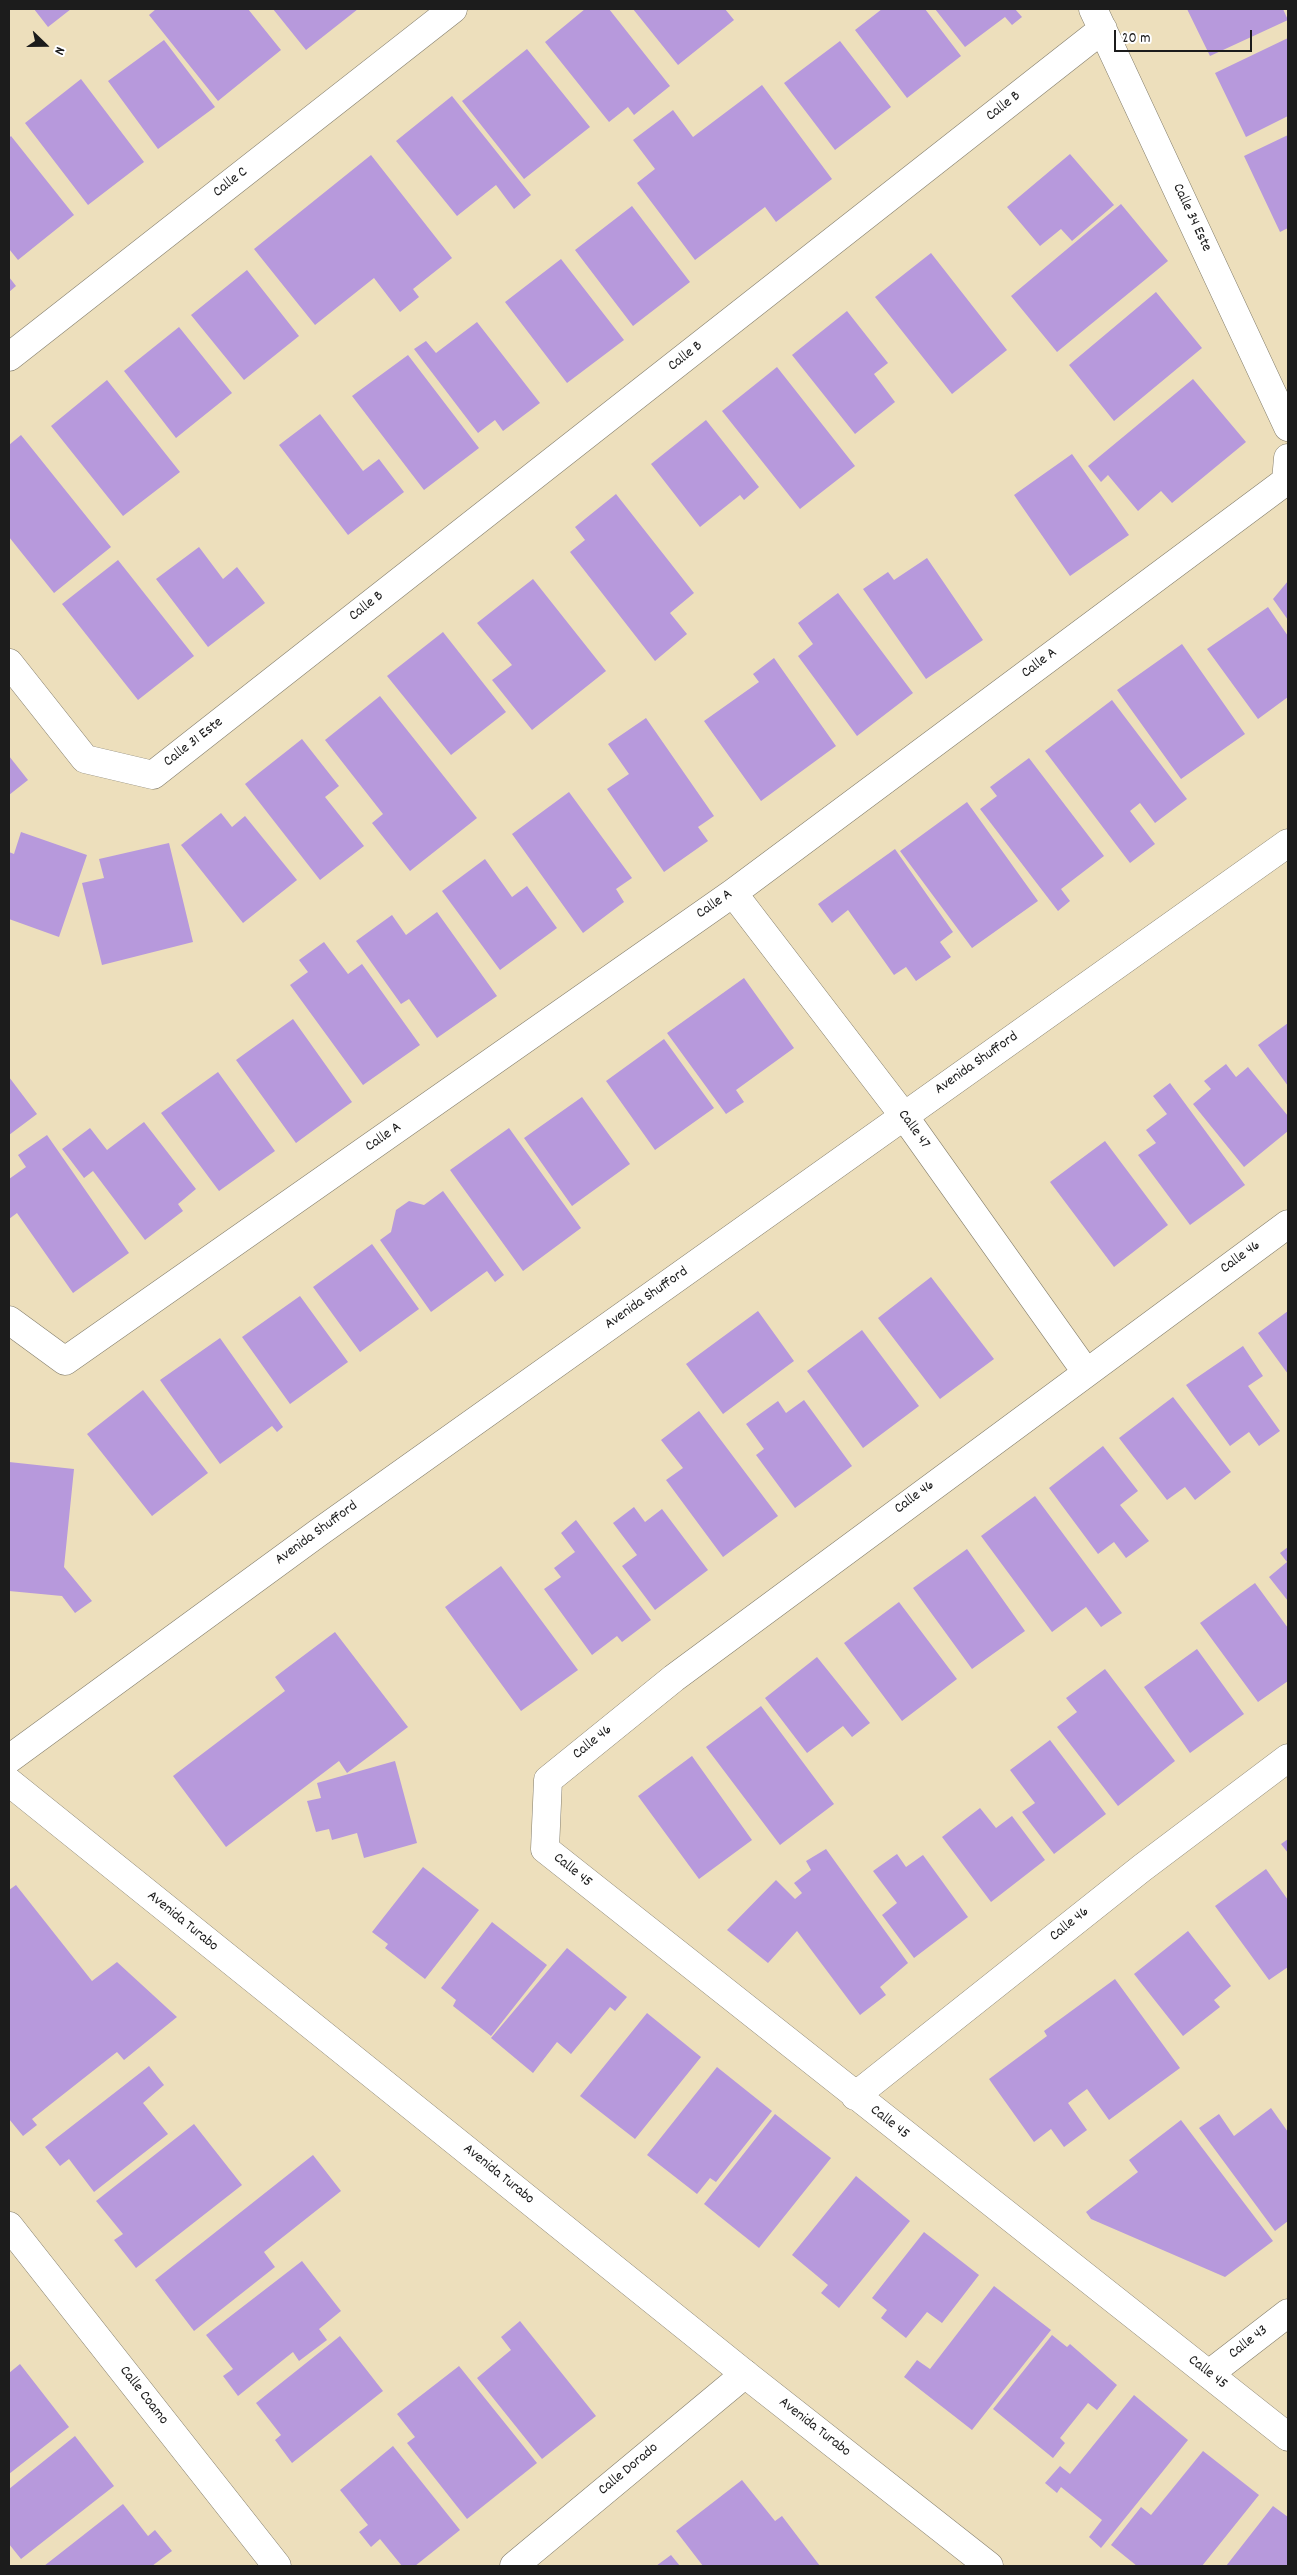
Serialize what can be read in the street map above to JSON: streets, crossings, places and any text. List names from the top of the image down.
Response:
{
  "streets": {
    "street": [
      "Calle B",
      "Calle C",
      "Calle 34 Este",
      "Calle A",
      "Calle 31 Este",
      "Avenida Shufford",
      "Calle 47",
      "Calle 46",
      "Calle 45",
      "Avenida Turabo",
      "Calle 43",
      "Calle Coamo",
      "Calle Dorado"
    ]
  },
  "crossings": [
    ["Calle B", "Calle 34 Este"],
    ["Calle B", "Calle 31 Este"],
    ["Calle A", "Calle 47"],
    ["Avenida Shufford", "Calle 47"],
    ["Calle 47", "Calle 46"],
    ["Calle 46", "Calle 45"],
    ["Calle 45", "Calle 43"],
    ["Avenida Turabo", "Calle Dorado"]
  ],
  "scale_bar": "20 m",
  "north": "right"
}
